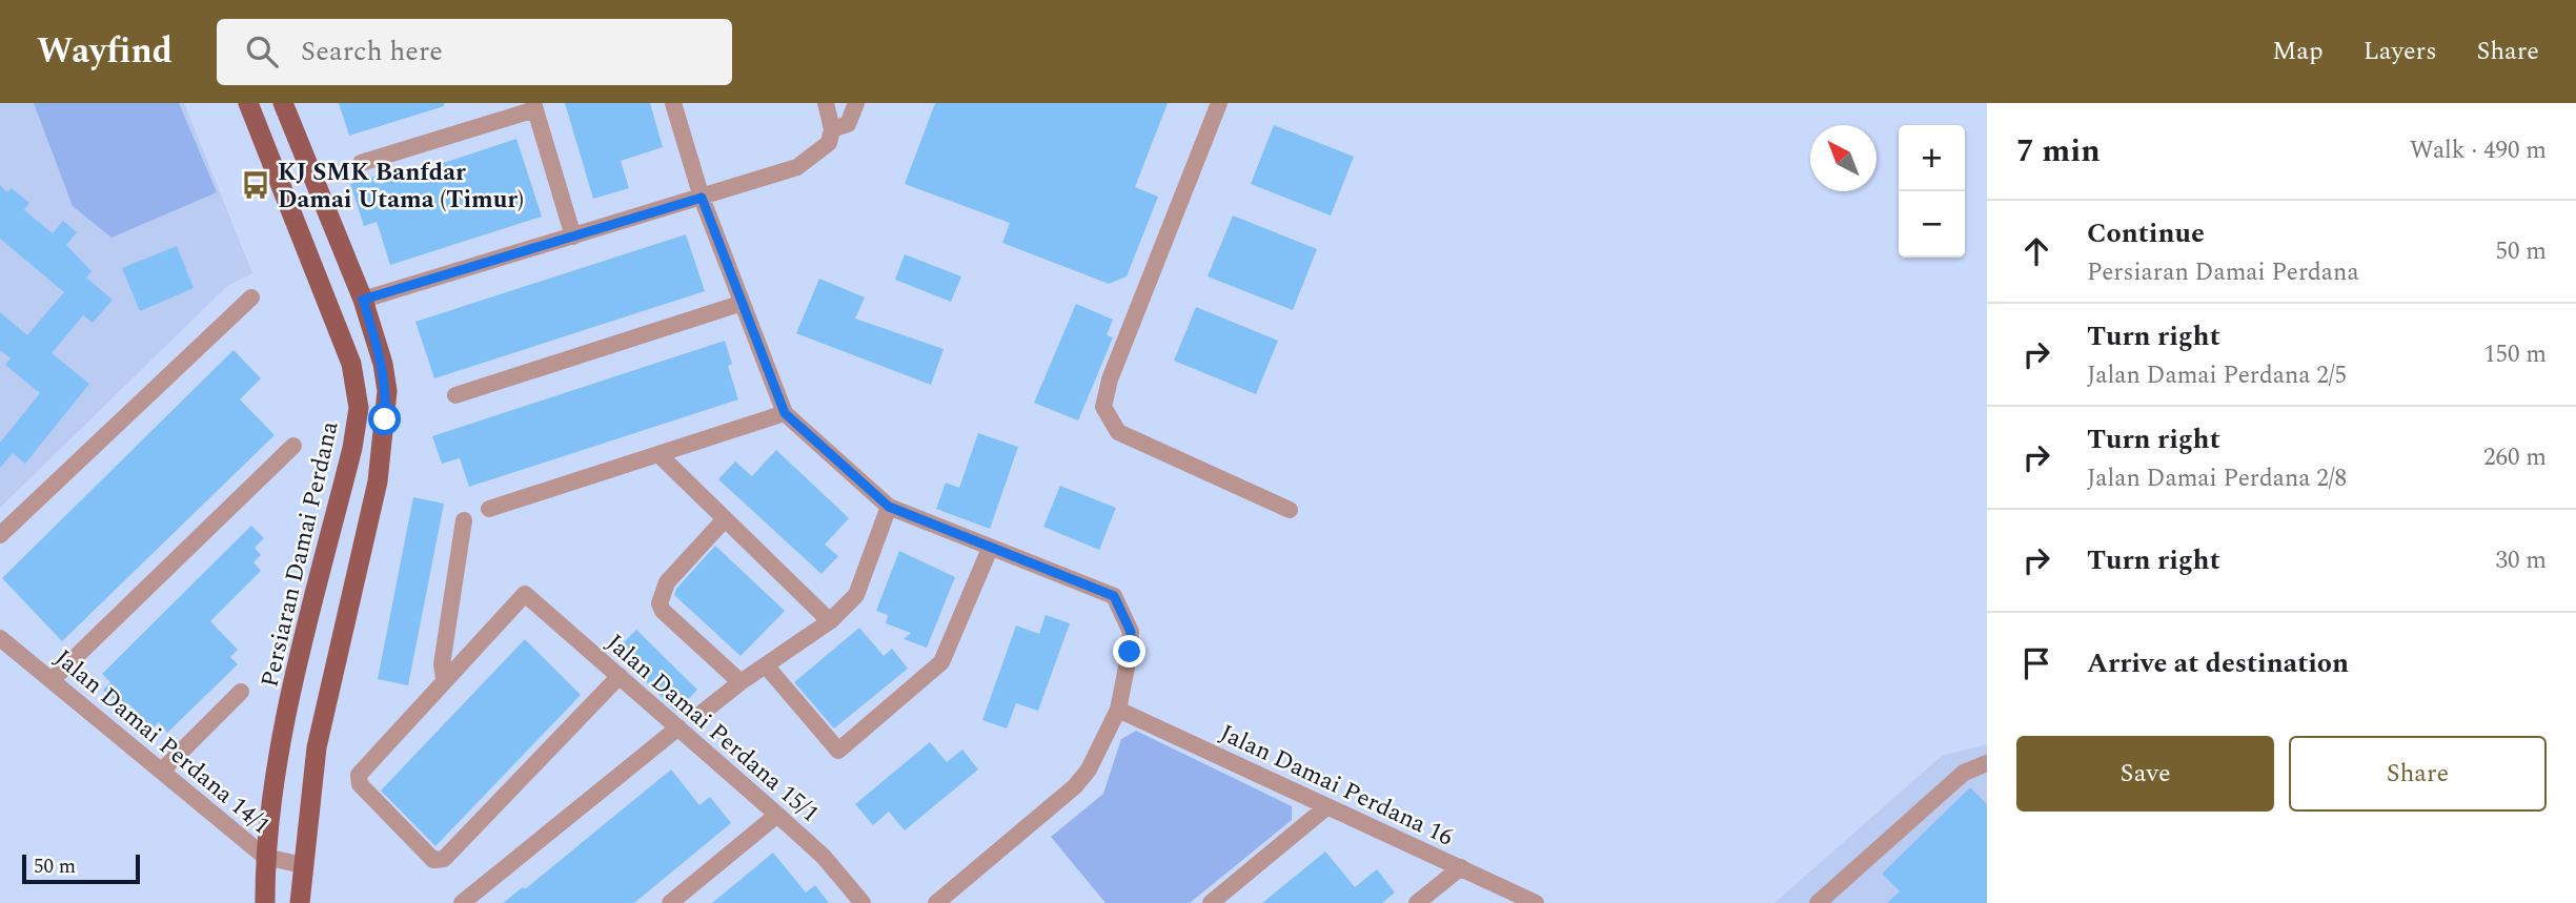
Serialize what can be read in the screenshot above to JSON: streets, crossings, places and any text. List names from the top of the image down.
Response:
{
  "streets": {
    "main road": ["Persiaran Damai Perdana"],
    "street": ["Jalan Damai Perdana 15/1", "Jalan Damai Perdana 14/1", "Jalan Damai Perdana 16"]
  },
  "crossings": [
    ["Persiaran Damai Perdana", "Jalan Damai Perdana 14/1"]
  ],
  "places": {
    "bus stop": ["KJ SMK Banfdar Damai Utama (Timur)"]
  },
  "scale_bar": "50 m",
  "north": "top left",
  "page": {
    "header": "Wayfind",
    "search": "Search here",
    "nav": ["Map", "Layers", "Share"],
    "heading": ["7 min", "Walk · 490 m"],
    "map_buttons": ["+", "−"],
    "list": [
      ["Continue", "Persiaran Damai Perdana", "50 m"],
      ["Turn right", "Jalan Damai Perdana 2/5", "150 m"],
      ["Turn right", "Jalan Damai Perdana 2/8", "260 m"],
      ["Turn right", "30 m"],
      "Arrive at destination"
    ],
    "buttons": ["Save", "Share"],
    "scale": "50 m"
  }
}
